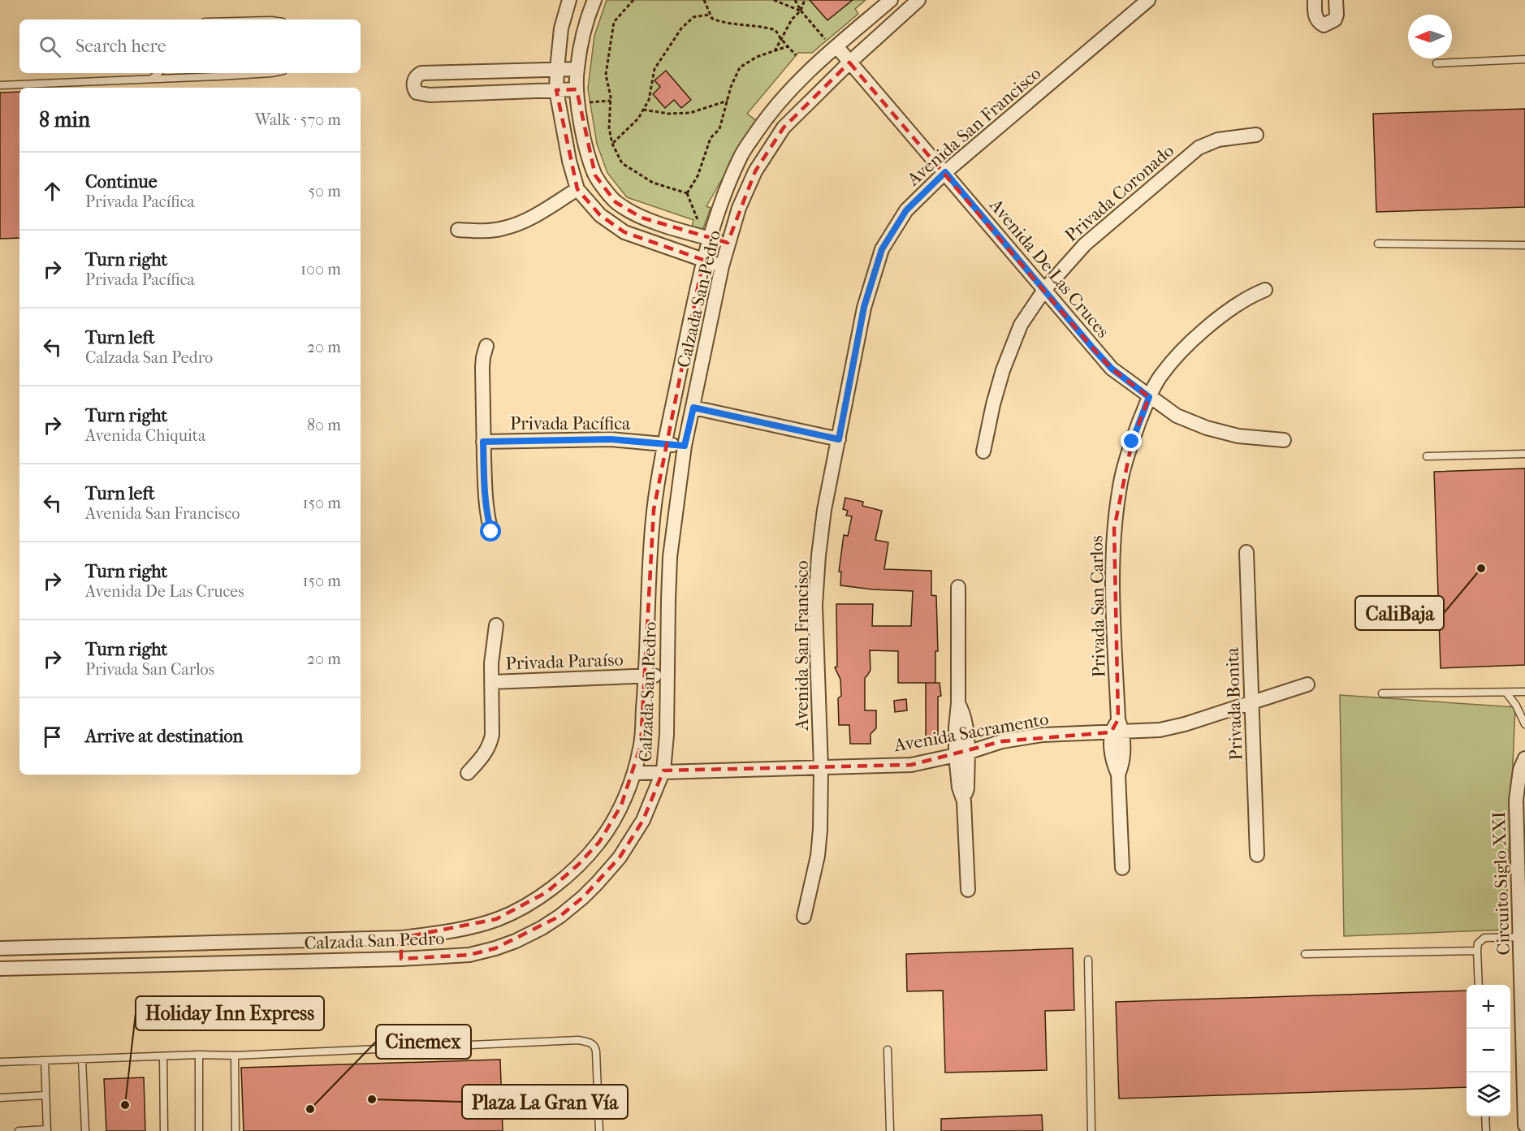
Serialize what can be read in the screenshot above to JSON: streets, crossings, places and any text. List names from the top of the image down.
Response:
{
  "streets": {
    "street": [
      "Avenida San Francisco",
      "Privada Coronado",
      "Avenida De Las Cruces",
      "Calzada San Pedro",
      "Privada Pacífica",
      "Privada San Carlos",
      "Privada Paraíso",
      "Privada Bonita",
      "Avenida Sacramento",
      "Circuito Siglo XXI"
    ]
  },
  "crossings": [
    ["Avenida San Francisco", "Avenida De Las Cruces"],
    ["Avenida San Francisco", "Avenida Sacramento"],
    ["Privada Coronado", "Avenida De Las Cruces"],
    ["Avenida De Las Cruces", "Calzada San Pedro"],
    ["Avenida De Las Cruces", "Privada San Carlos"],
    ["Calzada San Pedro", "Privada Pacífica"],
    ["Calzada San Pedro", "Privada Paraíso"],
    ["Calzada San Pedro", "Avenida Sacramento"],
    ["Privada San Carlos", "Avenida Sacramento"],
    ["Privada Bonita", "Avenida Sacramento"]
  ],
  "places": [
    "CaliBaja",
    "Plaza La Gran Vía",
    "Holiday Inn Express",
    "Cinemex"
  ],
  "north": "left",
  "page": {
    "search": "Search here",
    "heading": ["8 min", "Walk · 570 m"],
    "list": [
      ["Continue", "Privada Pacífica", "50 m"],
      ["Turn right", "Privada Pacífica", "100 m"],
      ["Turn left", "Calzada San Pedro", "20 m"],
      ["Turn right", "Avenida Chiquita", "80 m"],
      ["Turn left", "Avenida San Francisco", "150 m"],
      ["Turn right", "Avenida De Las Cruces", "150 m"],
      ["Turn right", "Privada San Carlos", "20 m"],
      "Arrive at destination"
    ],
    "map_buttons": ["+", "−"]
  }
}
